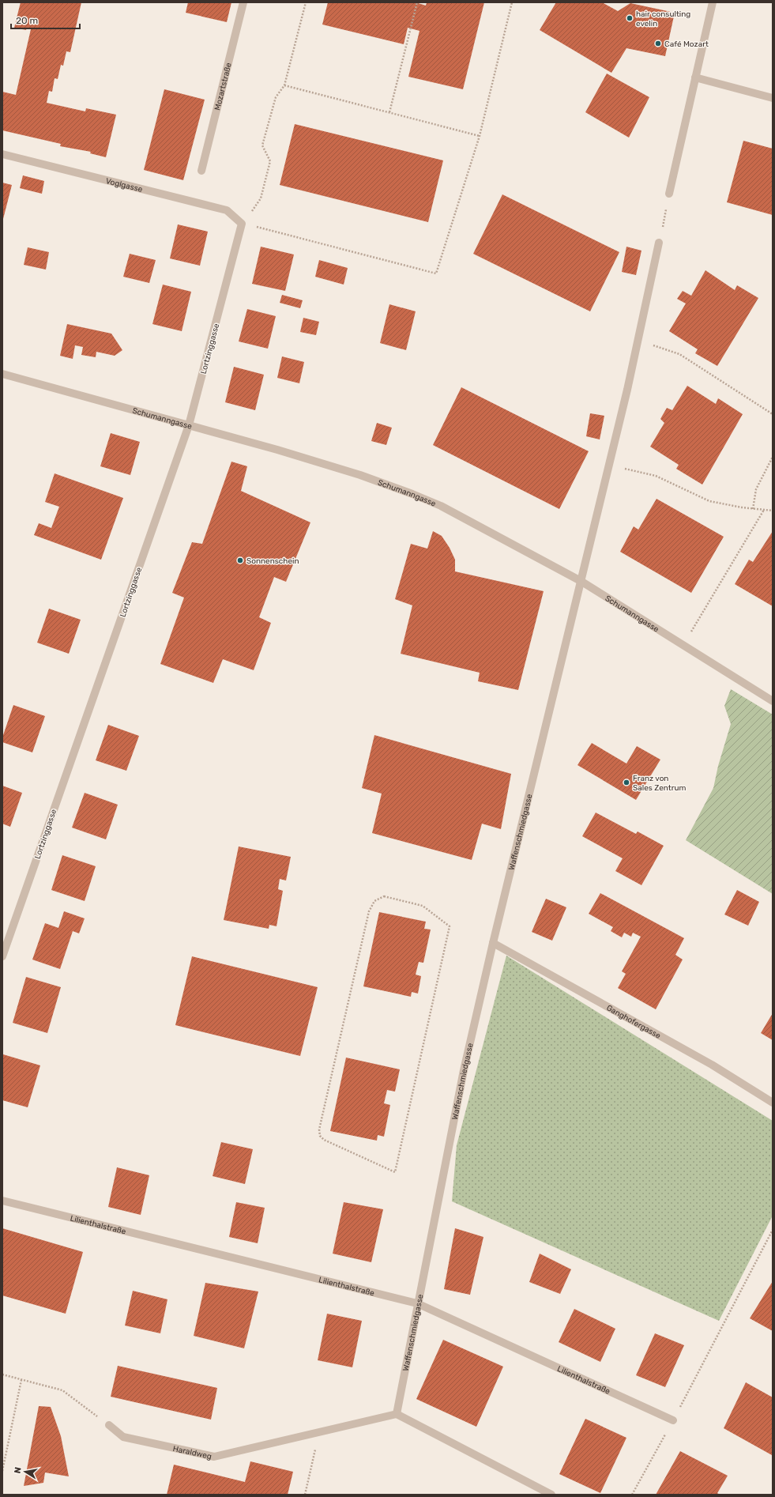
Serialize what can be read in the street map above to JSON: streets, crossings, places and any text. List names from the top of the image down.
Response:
{
  "streets": {
    "street": [
      "Mozartstraße",
      "Voglgasse",
      "Lortzinggasse",
      "Schumanngasse",
      "Waffenschmiedgasse",
      "Ganghofergasse",
      "Lilienthalstraße",
      "Haraldweg"
    ]
  },
  "crossings": [
    ["Voglgasse", "Lortzinggasse"],
    ["Lortzinggasse", "Schumanngasse"],
    ["Schumanngasse", "Waffenschmiedgasse"],
    ["Waffenschmiedgasse", "Ganghofergasse"],
    ["Waffenschmiedgasse", "Lilienthalstraße"],
    ["Waffenschmiedgasse", "Haraldweg"]
  ],
  "places": [
    "hair consulting evelin",
    "Café Mozart",
    "Sonnenschein",
    "Franz von Sales Zentrum"
  ],
  "scale_bar": "20 m",
  "north": "left"
}
